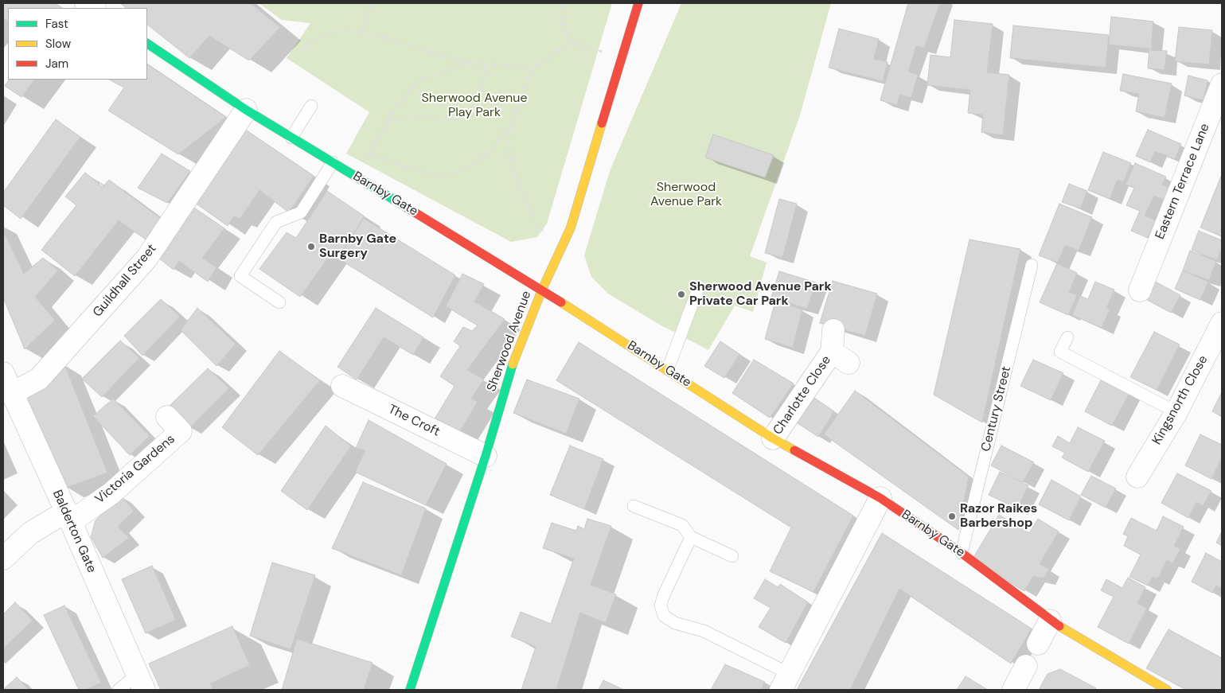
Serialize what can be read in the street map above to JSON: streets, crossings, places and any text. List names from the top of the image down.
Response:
{
  "streets": {
    "street": [
      "Eastern Terrace Lane",
      "Barnby Gate",
      "Guildhall Street",
      "Sherwood Avenue",
      "Charlotte Close",
      "Kingsnorth Close",
      "The Croft",
      "Victoria Gardens",
      "Balderton Gate"
    ],
    "lane": ["Century Street"]
  },
  "crossings": [
    ["Barnby Gate", "Guildhall Street"],
    ["Barnby Gate", "Sherwood Avenue"],
    ["Barnby Gate", "Charlotte Close"],
    ["Barnby Gate", "Century Street"],
    ["Guildhall Street", "Balderton Gate"],
    ["Sherwood Avenue", "The Croft"],
    ["Victoria Gardens", "Balderton Gate"]
  ],
  "parks": ["Sherwood Avenue Play Park", "Sherwood Avenue Park"],
  "places": ["Barnby Gate Surgery", "Sherwood Avenue Park Private Car Park", "Razor Raikes Barbershop"],
  "legend": ["Fast", "Slow", "Jam"]
}
